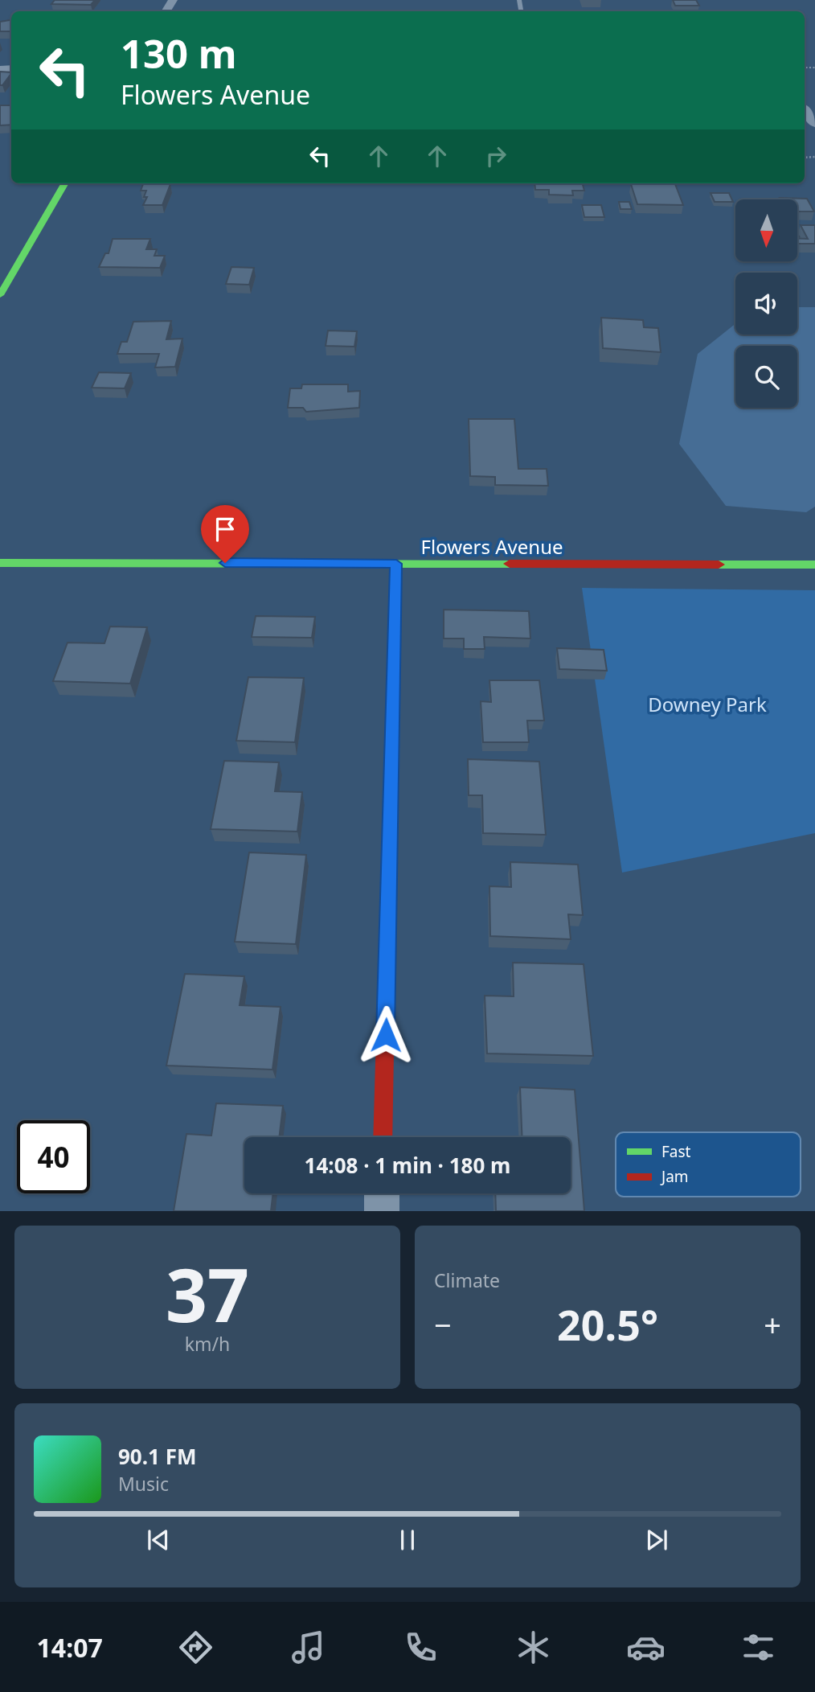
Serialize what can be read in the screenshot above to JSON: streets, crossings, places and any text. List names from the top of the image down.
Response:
{
  "streets": {
    "street": ["Flowers Avenue"]
  },
  "parks": ["Downey Park"],
  "legend": ["Fast", "Jam"],
  "north": "bottom",
  "page": {
    "turn": ["130 m", "Flowers Avenue"],
    "limit": "40",
    "trip": "14:08 · 1 min · 180 m",
    "tile": [
      ["37", "km/h"],
      "Climate"
    ],
    "heat": ["−", "20.5°", "+"],
    "song": ["90.1 FM", "Music"],
    "tabs": "14:07"
  }
}
